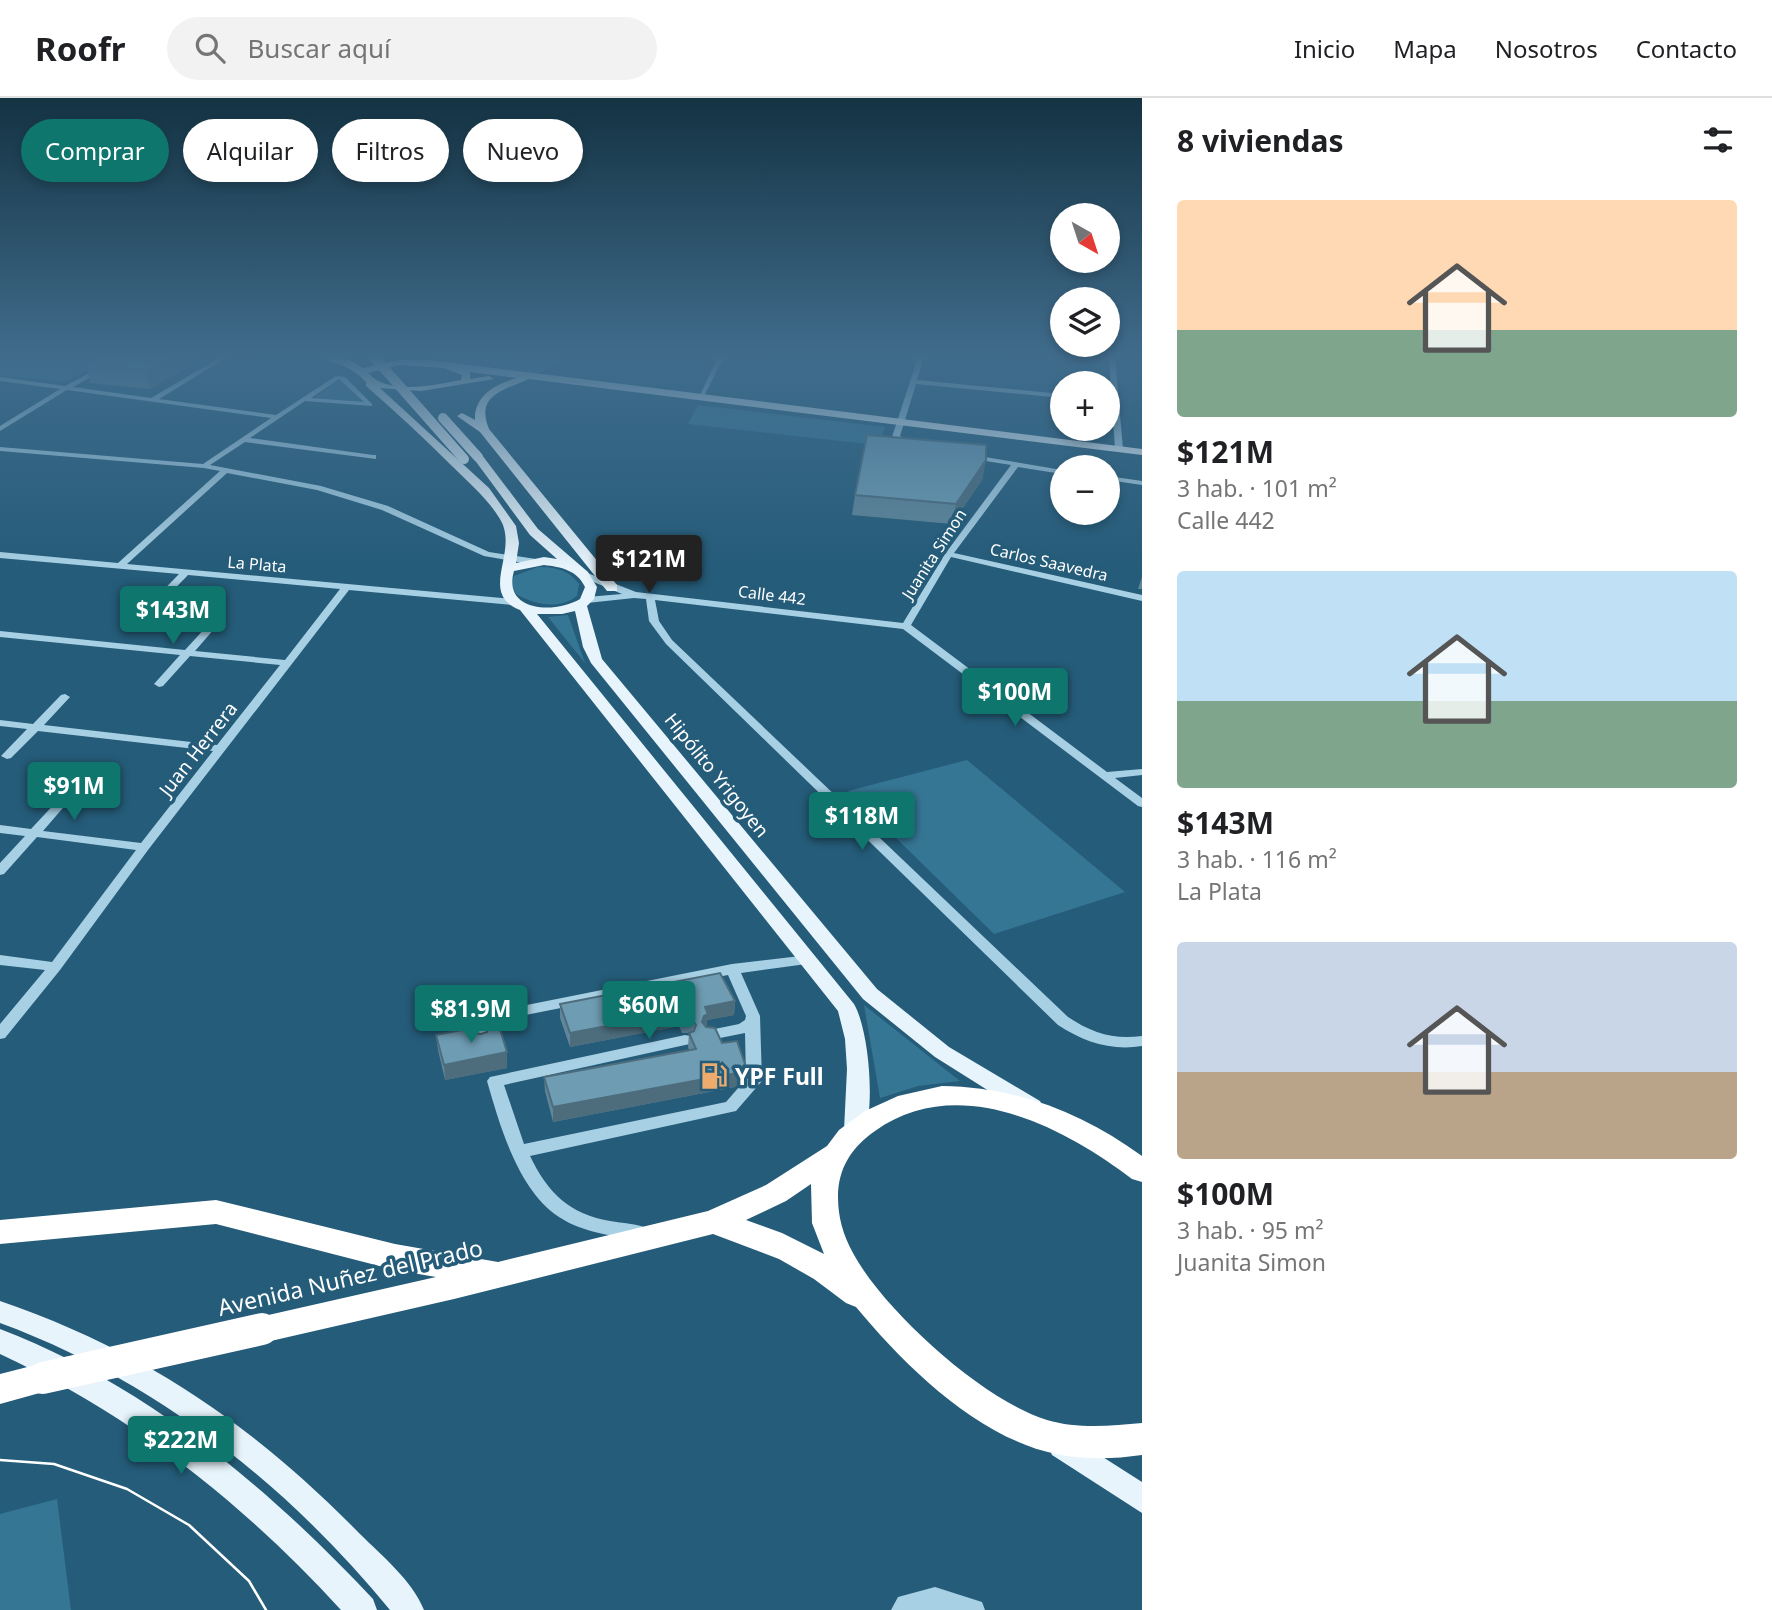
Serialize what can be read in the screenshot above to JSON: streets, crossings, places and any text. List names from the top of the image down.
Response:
{
  "streets": {
    "highway": ["Avenida Nuñez del Prado"],
    "main road": ["Hipólito Yrigoyen"],
    "street": [
      "Juanita Simon",
      "Carlos Saavedra",
      "La Plata",
      "Calle 442",
      "Juan Herrera"
    ]
  },
  "crossings": [
    ["Juanita Simon", "Carlos Saavedra"],
    ["Juanita Simon", "Calle 442"],
    ["La Plata", "Juan Herrera"],
    ["Calle 442", "Hipólito Yrigoyen"]
  ],
  "places": {
    "fuel station": ["YPF Full"]
  },
  "north": "bottom right",
  "page": {
    "header": "Roofr",
    "search": "Buscar aquí",
    "nav": [
      "Inicio",
      "Mapa",
      "Nosotros",
      "Contacto"
    ],
    "heading": "8 viviendas",
    "chip": [
      "Comprar",
      "Alquilar",
      "Filtros",
      "Nuevo"
    ],
    "list": [
      {
        "name": "$121M",
        "note": "3 hab. · 101 m² · Calle 442"
      },
      {
        "name": "$143M",
        "note": "3 hab. · 116 m² · La Plata"
      },
      {
        "name": "$100M",
        "note": "3 hab. · 95 m² · Juanita Simon"
      }
    ],
    "map_buttons": ["+", "−"],
    "price": [
      "$121M",
      "$143M",
      "$100M",
      "$91M",
      "$118M",
      "$60M",
      "$81.9M",
      "$222M"
    ]
  }
}
